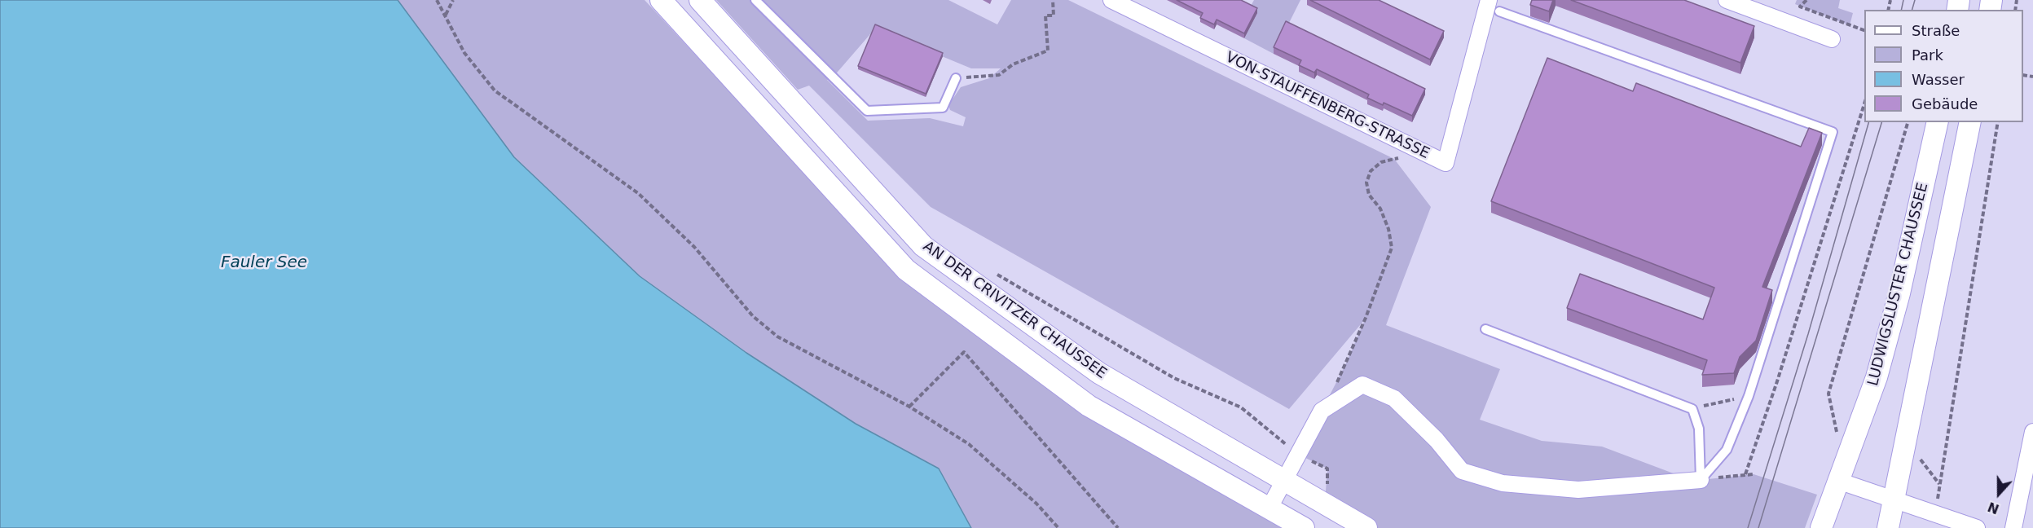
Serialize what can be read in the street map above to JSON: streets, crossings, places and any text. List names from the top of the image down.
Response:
{
  "streets": {
    "street": ["VON-STAUFFENBERG-STRASSE", "LUDWIGSLUSTER CHAUSSEE", "AN DER CRIVITZER CHAUSSEE"]
  },
  "water": ["Fauler See"],
  "legend": [
    "Straße",
    "Park",
    "Wasser",
    "Gebäude"
  ],
  "north": "bottom"
}
